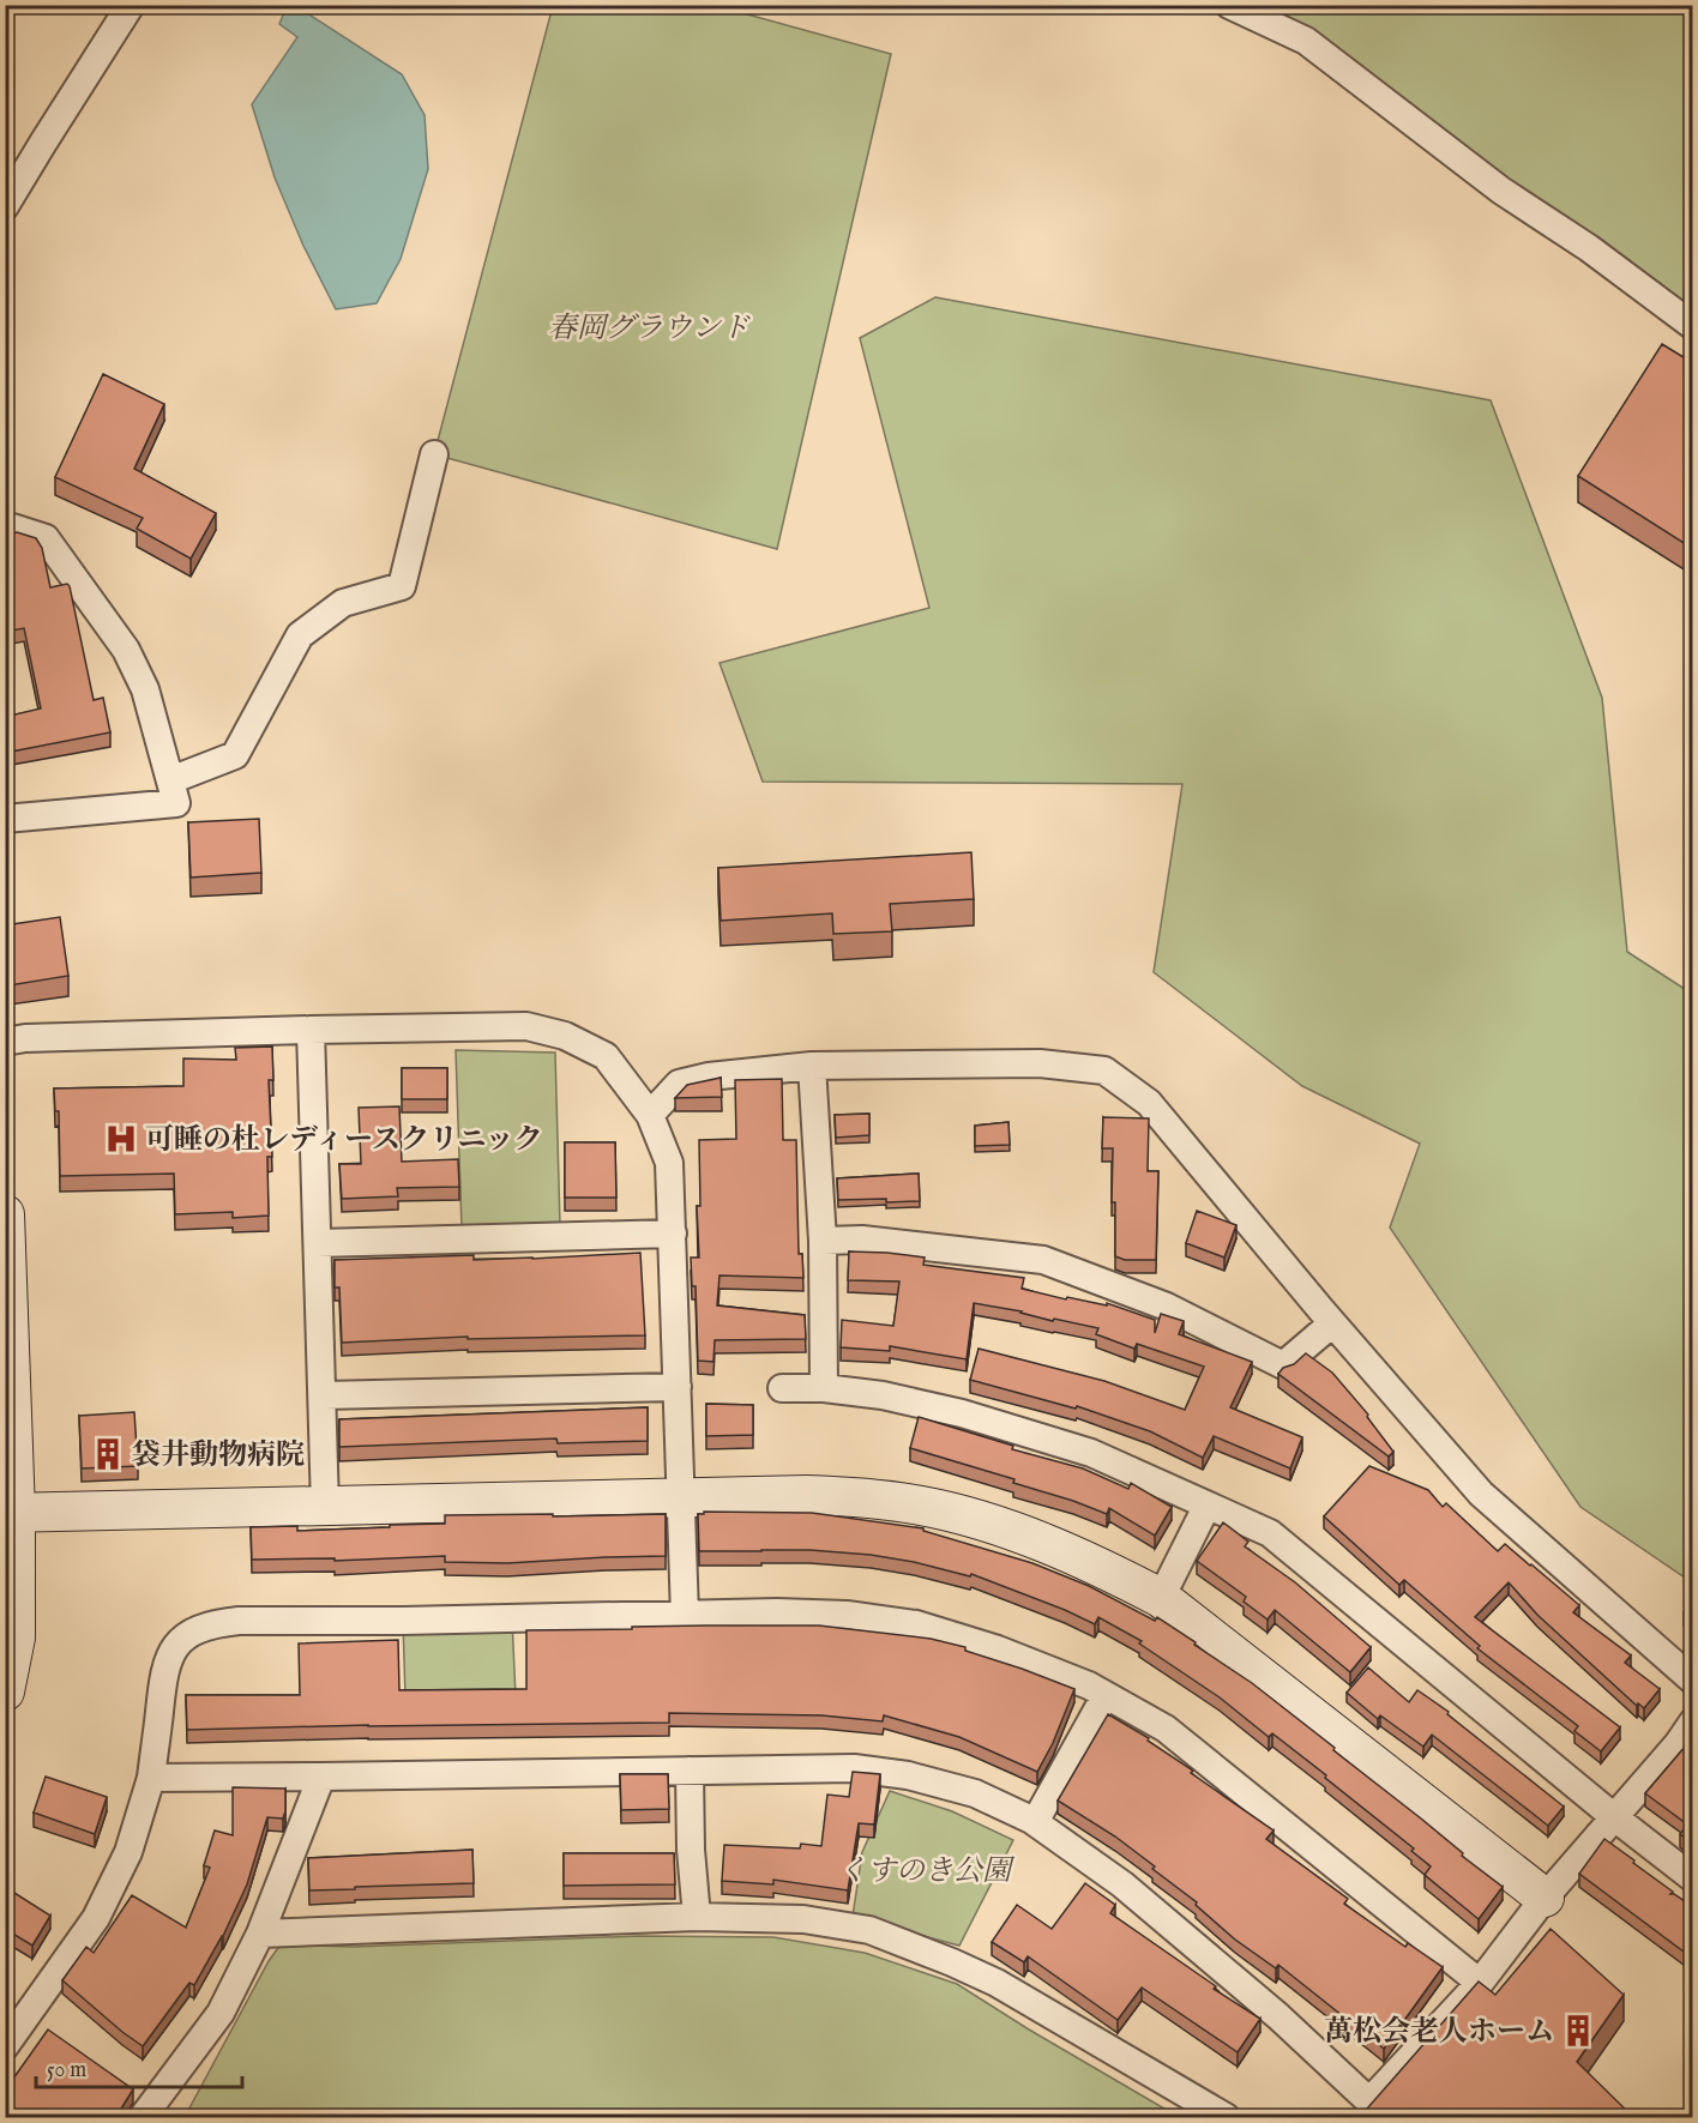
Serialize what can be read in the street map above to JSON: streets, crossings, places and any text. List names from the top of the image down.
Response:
{
  "parks": ["春岡グラウンド", "くすのき公園"],
  "places": {
    "hospital": ["可睡の杜レディースクリニック"],
    "building": ["袋井動物病院", "萬松会老人ホーム"]
  },
  "scale_bar": "50 m"
}
